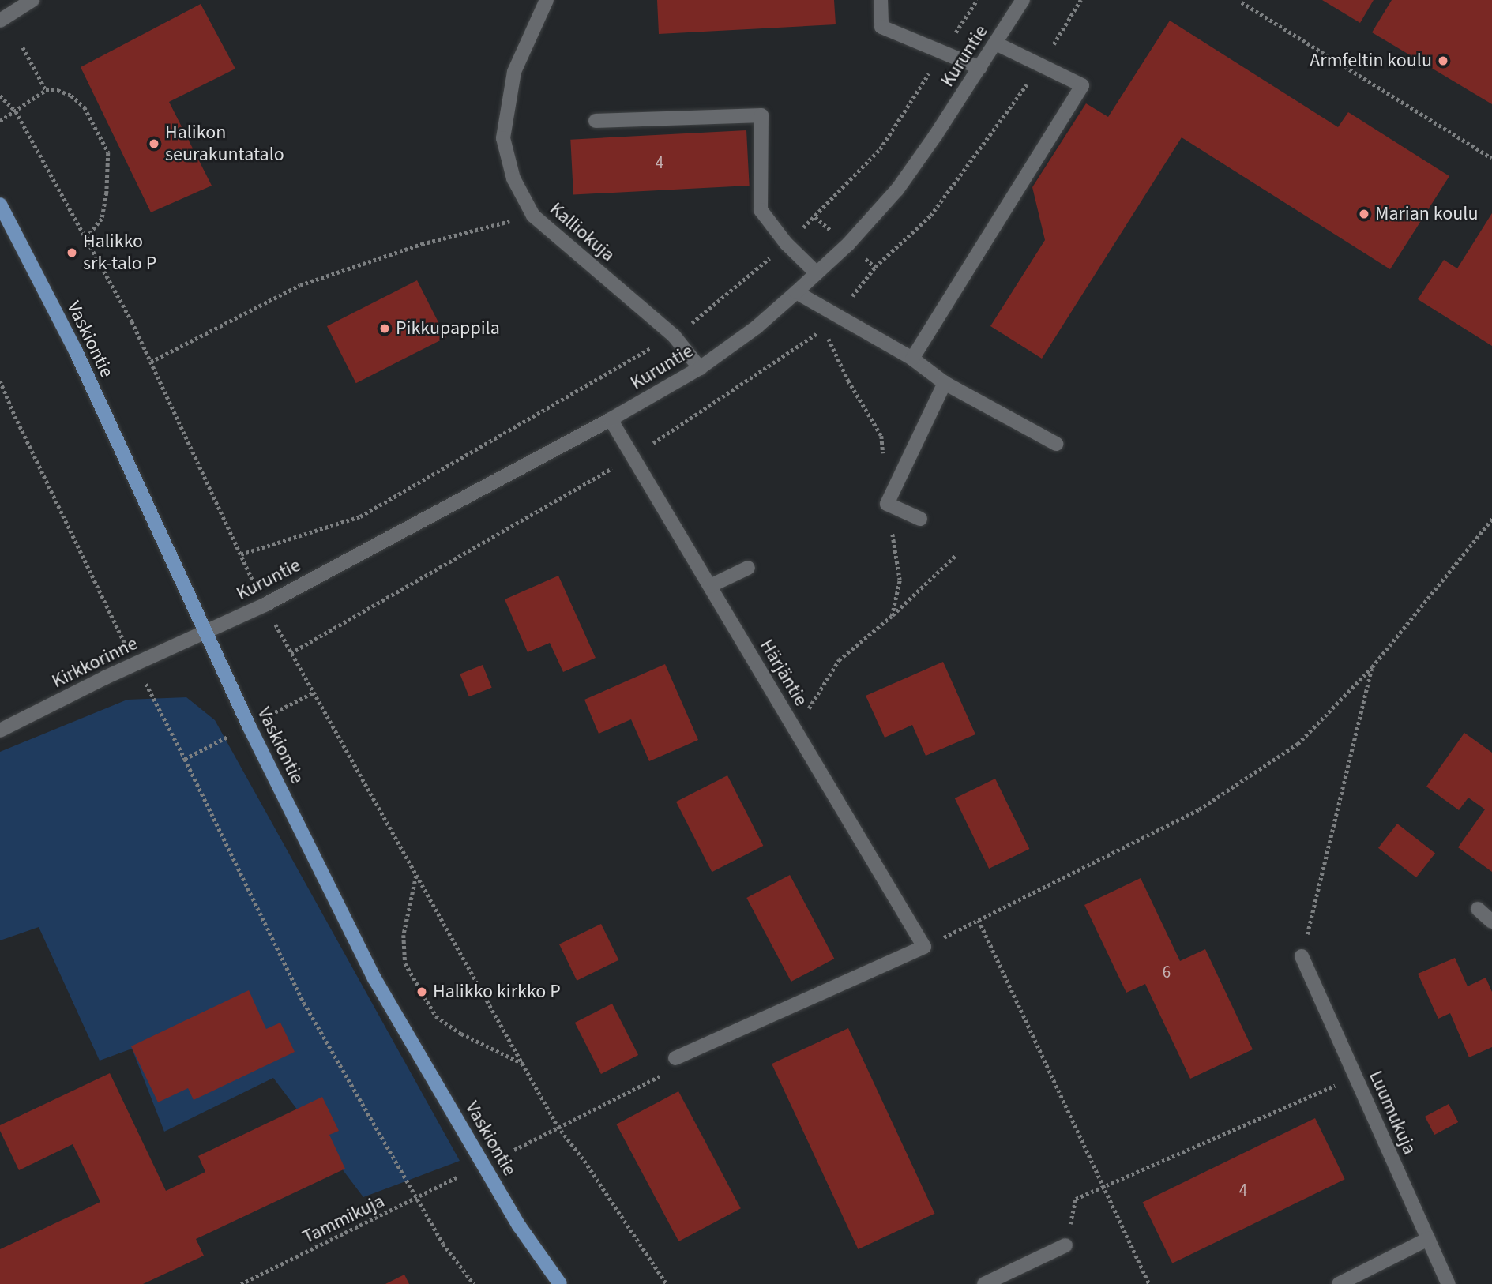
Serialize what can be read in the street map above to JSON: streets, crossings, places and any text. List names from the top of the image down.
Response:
{
  "streets": {
    "main road": ["Vaskiontie"],
    "street": [
      "Kuruntie",
      "Kalliokuja",
      "Kirkkorinne",
      "Härjäntie",
      "Luumukuja"
    ],
    "path": ["Tammikuja"]
  },
  "crossings": [
    ["Kuruntie", "Kalliokuja"],
    ["Kuruntie", "Vaskiontie"],
    ["Kuruntie", "Kirkkorinne"],
    ["Kuruntie", "Härjäntie"],
    ["Vaskiontie", "Kirkkorinne"]
  ],
  "places": [
    "Armfeltin koulu",
    "Halikon seurakuntatalo",
    "Marian koulu",
    "Halikko srk-talo P",
    "Pikkupappila",
    "Halikko kirkko P"
  ],
  "house_numbers": ["4", "6", "4"]
}
